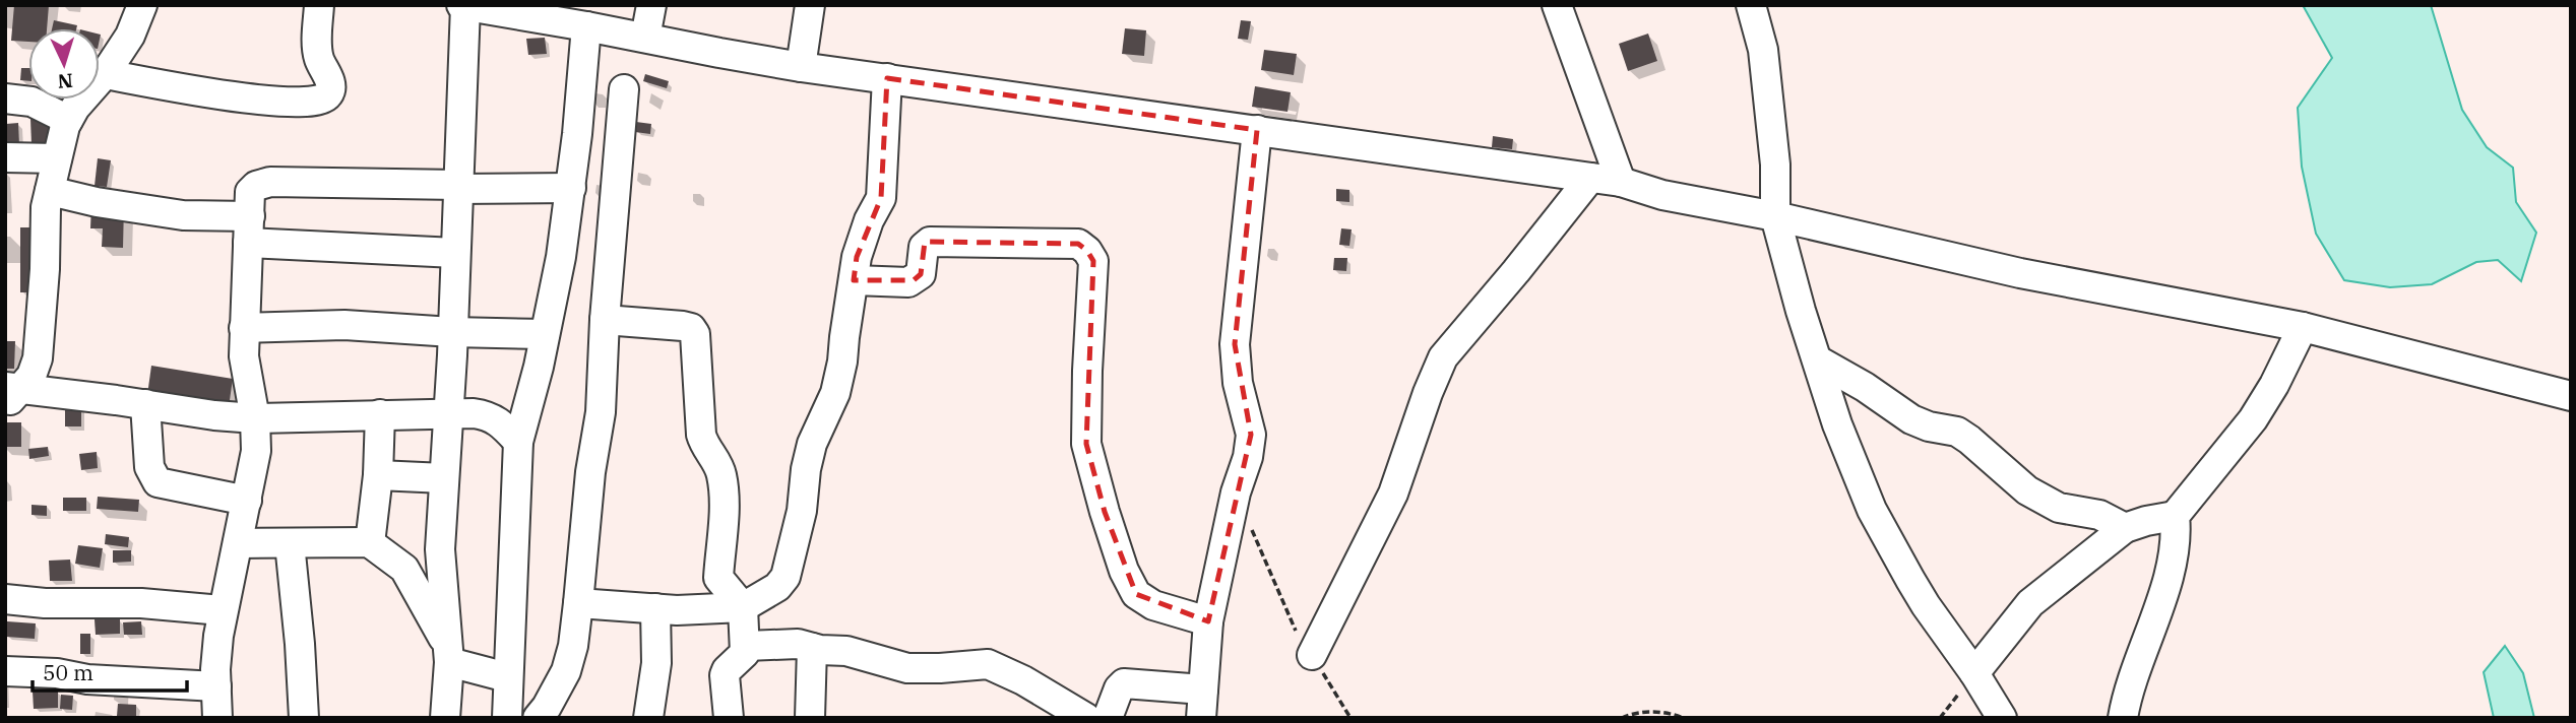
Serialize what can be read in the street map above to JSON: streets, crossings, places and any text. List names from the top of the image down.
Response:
{
  "scale_bar": "50 m",
  "north": "bottom"
}
